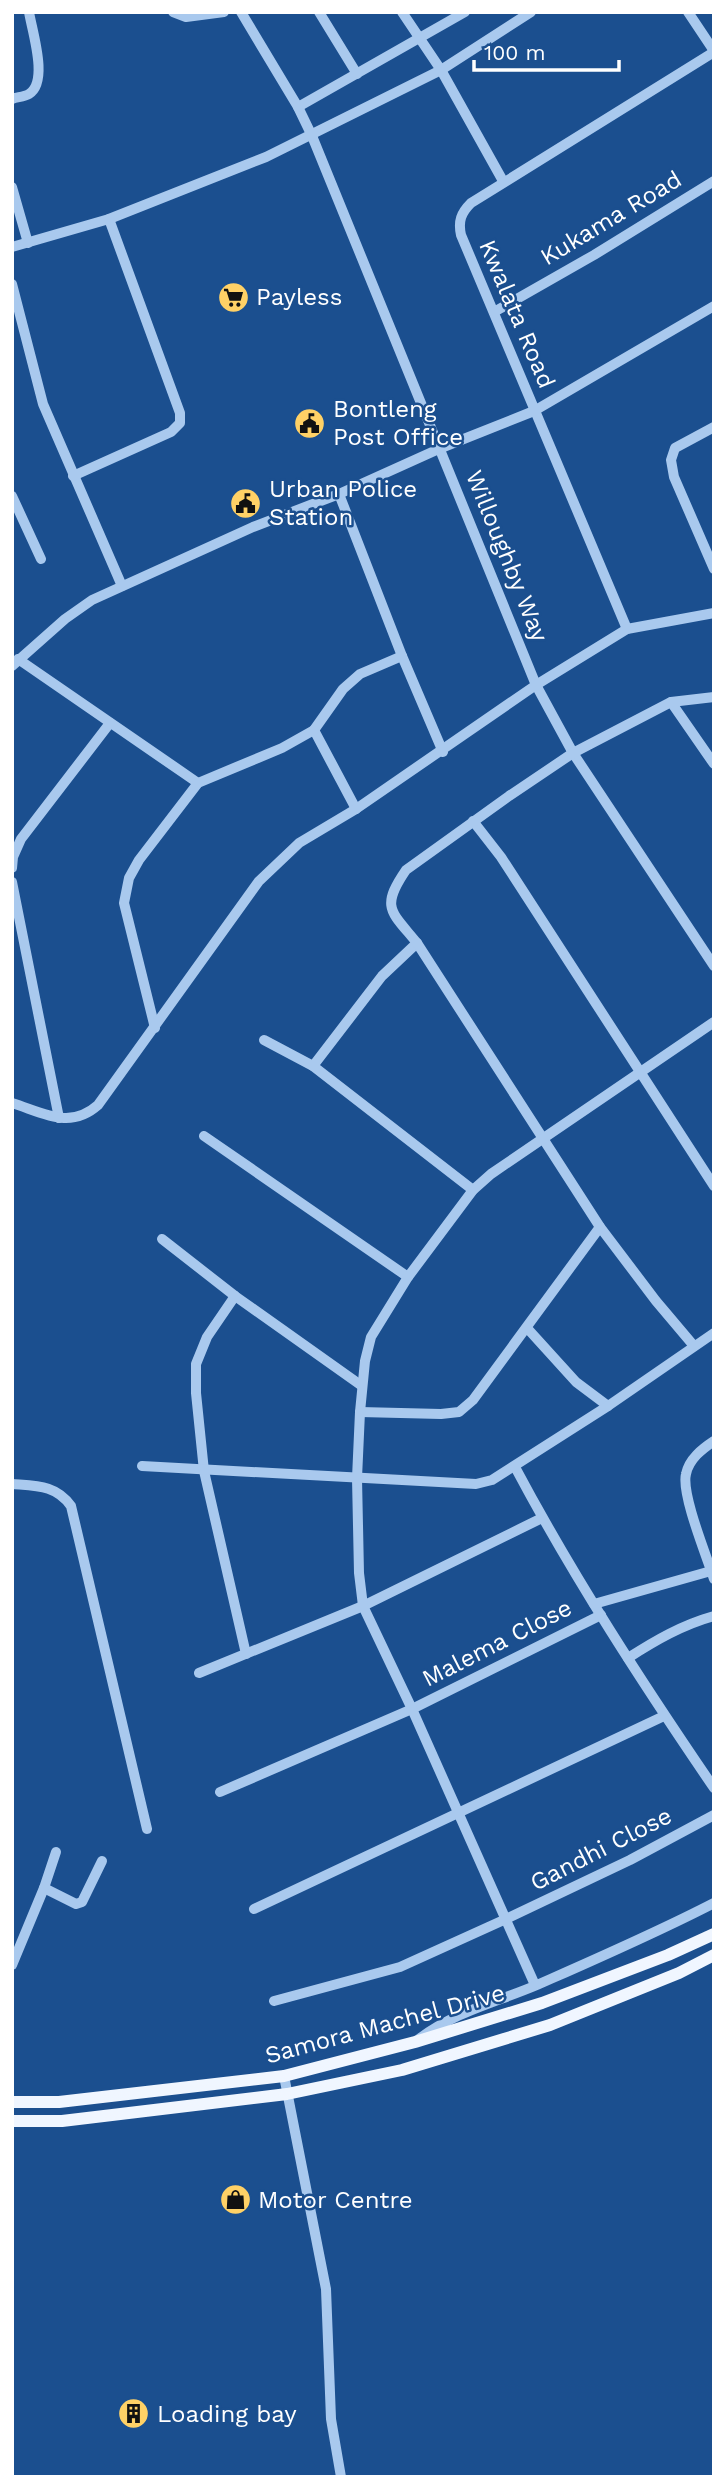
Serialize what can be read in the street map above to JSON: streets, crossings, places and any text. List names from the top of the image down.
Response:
{
  "streets": {
    "main road": ["Samora Machel Drive"],
    "street": [
      "Kukama Road",
      "Kwalata Road",
      "Willoughby Way",
      "Malema Close",
      "Gandhi Close"
    ]
  },
  "crossings": [
    ["Kukama Road", "Kwalata Road"]
  ],
  "places": {
    "supermarket": ["Payless"],
    "public building": ["Bontleng Post Office", "Urban Police Station"],
    "shop": ["Motor Centre"],
    "building": ["Loading bay"]
  },
  "scale_bar": "100 m"
}
